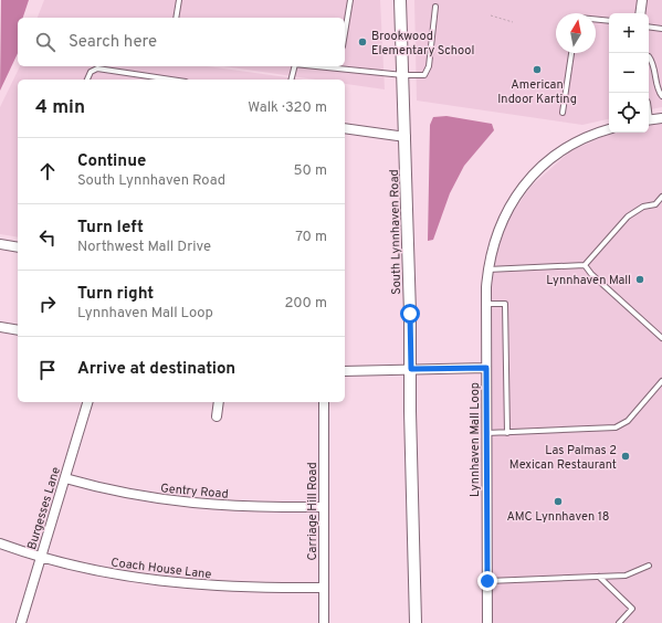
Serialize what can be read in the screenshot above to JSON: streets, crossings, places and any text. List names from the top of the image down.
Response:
{
  "streets": {
    "street": [
      "South Lynnhaven Road",
      "Lynnhaven Mall Loop",
      "Gentry Road",
      "Burgesses Lane",
      "Carriage Hill Road",
      "Coach House Lane"
    ]
  },
  "crossings": [
    ["Gentry Road", "Burgesses Lane"],
    ["Gentry Road", "Carriage Hill Road"],
    ["Burgesses Lane", "Coach House Lane"],
    ["Carriage Hill Road", "Coach House Lane"]
  ],
  "places": [
    "Brookwood Elementary School",
    "American Indoor Karting",
    "Lynnhaven Mall",
    "Las Palmas 2 Mexican Restaurant",
    "AMC Lynnhaven 18"
  ],
  "north": "top",
  "page": {
    "map_buttons": ["+", "−"],
    "search": "Search here",
    "heading": ["4 min", "Walk · 320 m"],
    "list": [
      ["Continue", "South Lynnhaven Road", "50 m"],
      ["Turn left", "Northwest Mall Drive", "70 m"],
      ["Turn right", "Lynnhaven Mall Loop", "200 m"],
      "Arrive at destination"
    ]
  }
}
